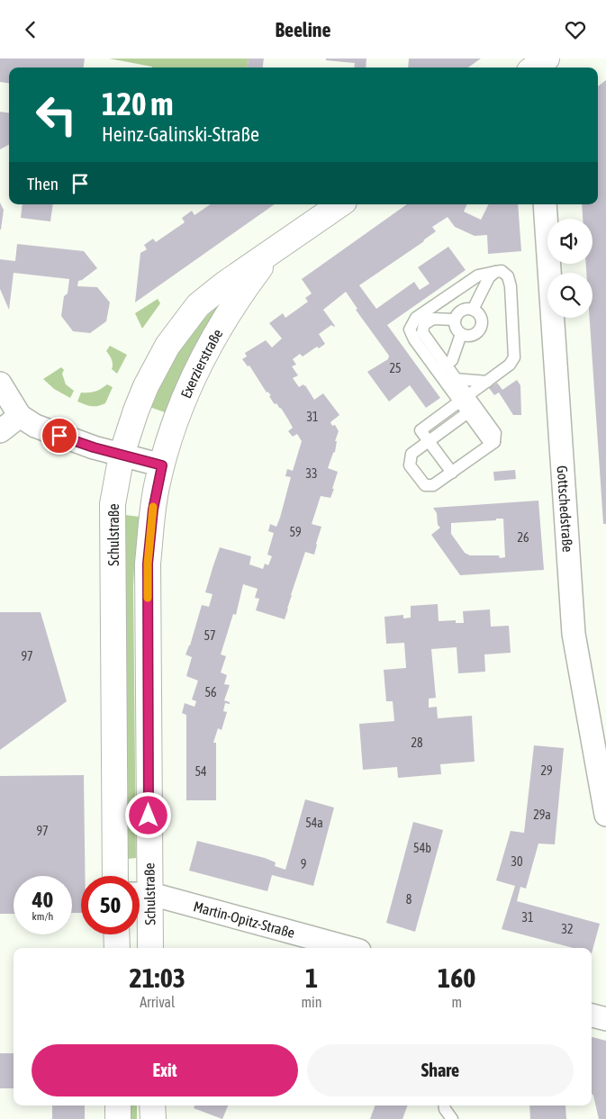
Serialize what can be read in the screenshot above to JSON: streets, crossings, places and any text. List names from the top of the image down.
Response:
{
  "streets": {
    "main road": ["Exerzierstraße", "Schulstraße"],
    "street": ["Gottschedstraße", "Martin-Opitz-Straße"]
  },
  "crossings": [
    ["Exerzierstraße", "Schulstraße"],
    ["Schulstraße", "Martin-Opitz-Straße"]
  ],
  "house_numbers": [
    "25",
    "31",
    "33",
    "59",
    "26",
    "57",
    "97",
    "56",
    "28",
    "29",
    "54",
    "29a",
    "54a",
    "97",
    "54b",
    "30",
    "9",
    "8",
    "31",
    "32"
  ],
  "page": {
    "header": "Beeline",
    "turn": ["120 m", "Heinz-Galinski-Straße"],
    "then": "Then",
    "speed": "40 km/h",
    "limit": "50",
    "eta": [
      "21:03",
      "Arrival",
      "1",
      "min",
      "160",
      "m"
    ],
    "buttons": ["Exit", "Share"]
  }
}
